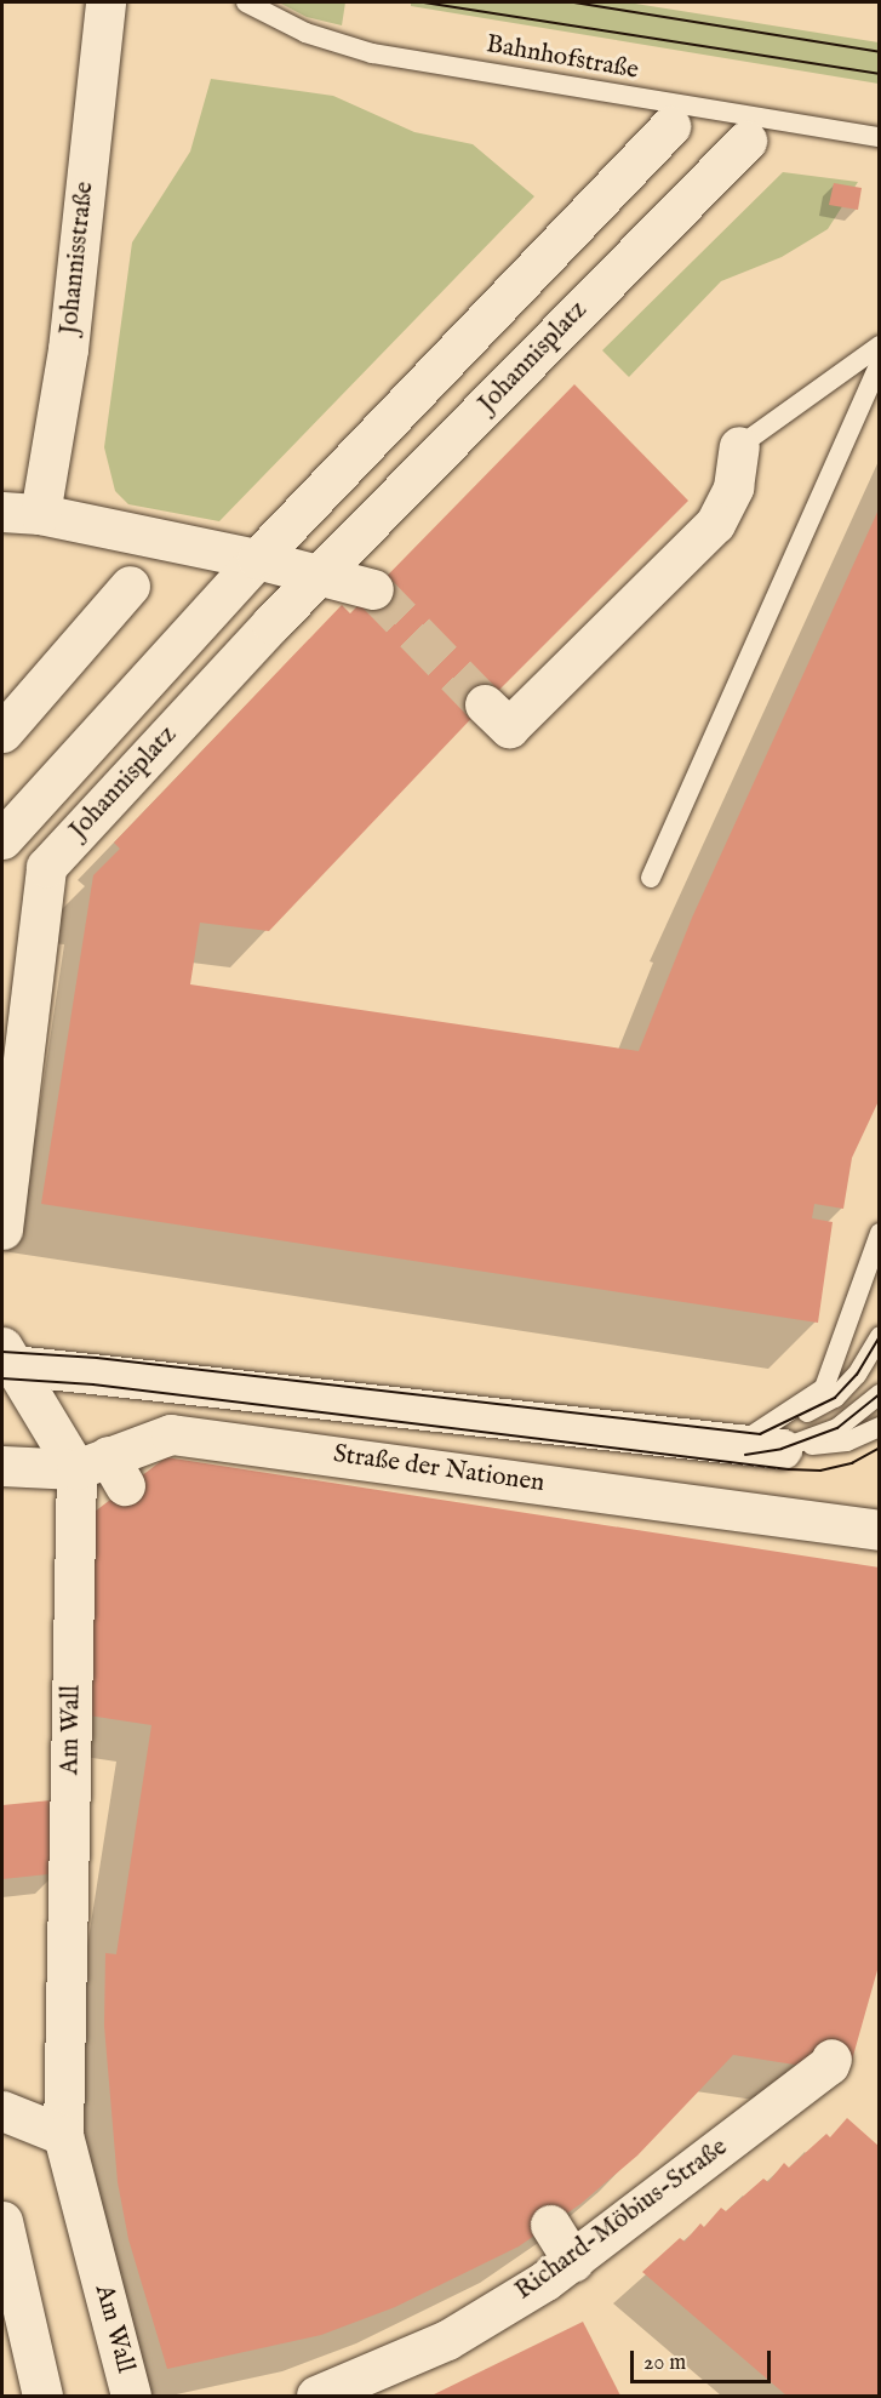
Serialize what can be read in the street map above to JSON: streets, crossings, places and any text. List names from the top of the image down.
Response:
{
  "streets": {
    "street": [
      "Johannisstraße",
      "Johannisplatz",
      "Straße der Nationen",
      "Am Wall",
      "Richard-Möbius-Straße"
    ],
    "lane": ["Bahnhofstraße"]
  },
  "crossings": [
    ["Straße der Nationen", "Am Wall"]
  ],
  "scale_bar": "20 m"
}
